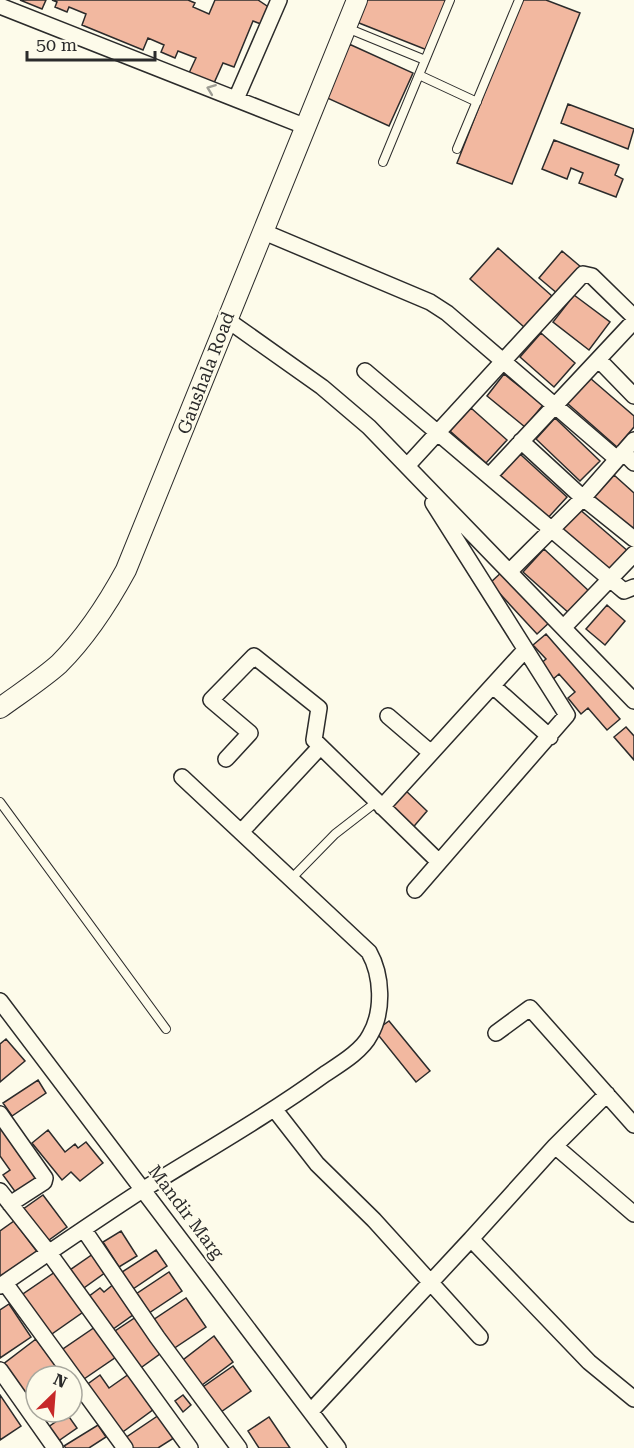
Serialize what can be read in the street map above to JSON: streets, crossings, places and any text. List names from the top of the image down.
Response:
{
  "streets": {
    "street": ["Gaushala Road", "Mandir Marg"]
  },
  "scale_bar": "50 m",
  "north": "top right"
}
